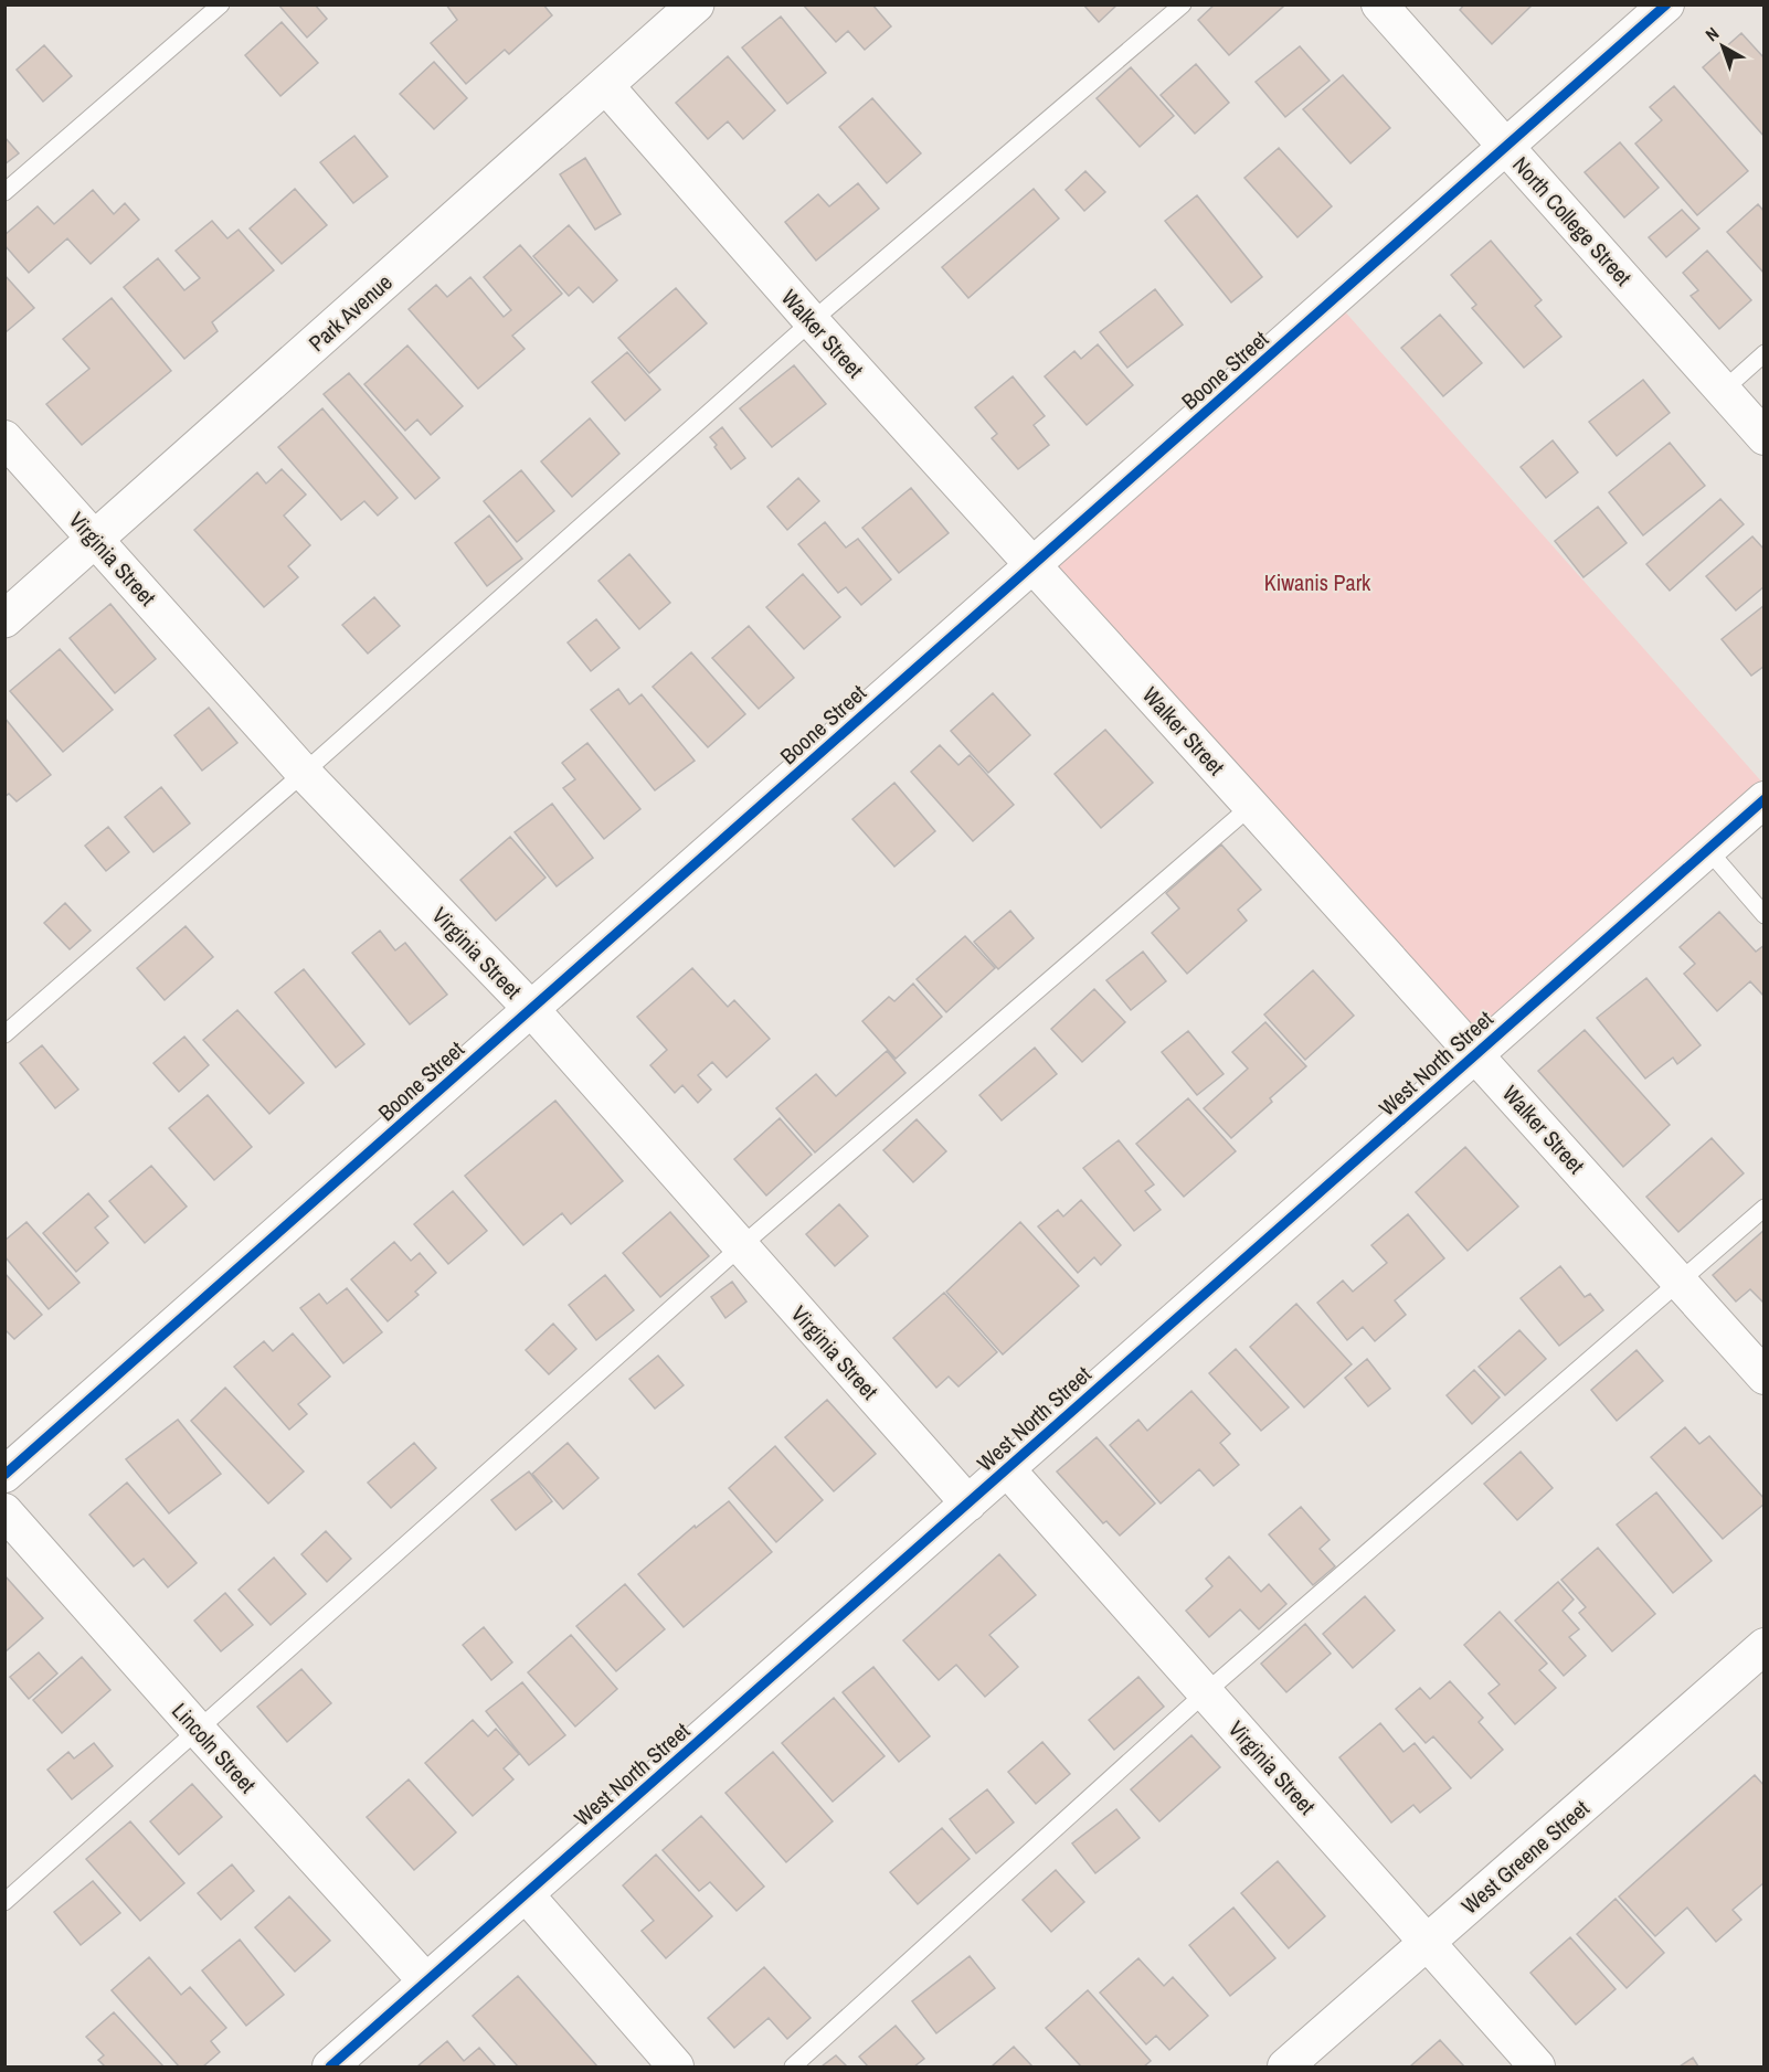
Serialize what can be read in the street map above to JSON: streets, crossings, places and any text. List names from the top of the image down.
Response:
{
  "streets": {
    "street": [
      "North College Street",
      "Park Avenue",
      "Walker Street",
      "Boone Street",
      "Virginia Street",
      "West North Street",
      "Lincoln Street",
      "West Greene Street"
    ]
  },
  "crossings": [
    ["North College Street", "Boone Street"],
    ["Park Avenue", "Walker Street"],
    ["Park Avenue", "Virginia Street"],
    ["Walker Street", "Boone Street"],
    ["Walker Street", "West North Street"],
    ["Boone Street", "Virginia Street"],
    ["Virginia Street", "West North Street"],
    ["Virginia Street", "West Greene Street"],
    ["West North Street", "Lincoln Street"]
  ],
  "parks": ["Kiwanis Park"],
  "north": "top left"
}
